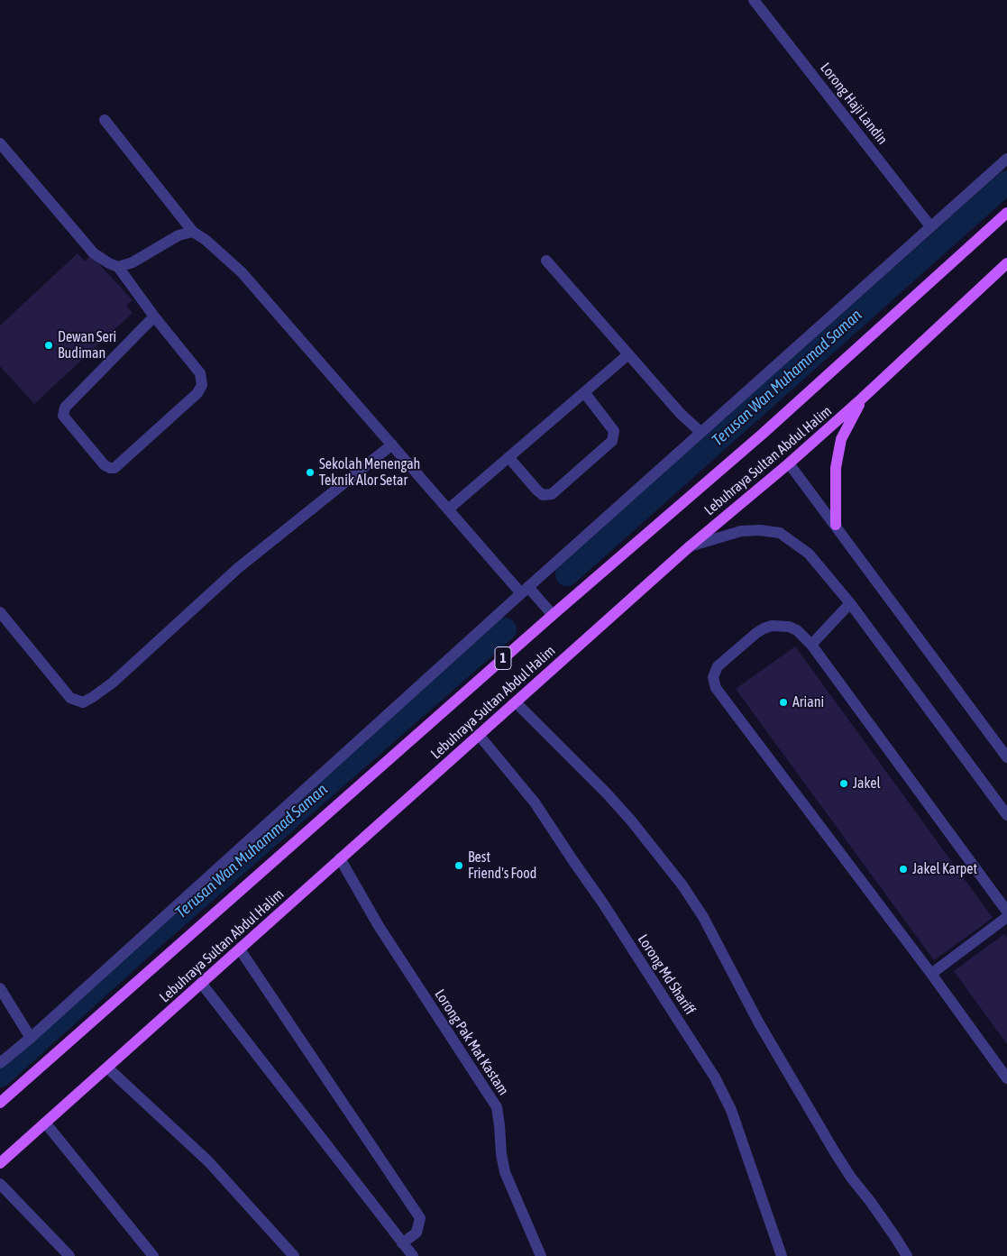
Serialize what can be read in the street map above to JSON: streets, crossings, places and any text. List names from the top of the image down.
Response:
{
  "streets": {
    "main road": ["Lebuhraya Sultan Abdul Halim", "1"],
    "street": ["Lorong Haji Landin", "Lorong Md Shariff", "Lorong Pak Mat Kastam"]
  },
  "crossings": [
    ["Lebuhraya Sultan Abdul Halim", "Lorong Md Shariff"],
    ["Lebuhraya Sultan Abdul Halim", "Lorong Pak Mat Kastam"]
  ],
  "water": ["Terusan Wan Muhammad Saman"],
  "places": [
    "Dewan Seri Budiman",
    "Sekolah Menengah Teknik Alor Setar",
    "Ariani",
    "Jakel",
    "Best Friend's Food",
    "Jakel Karpet"
  ]
}
